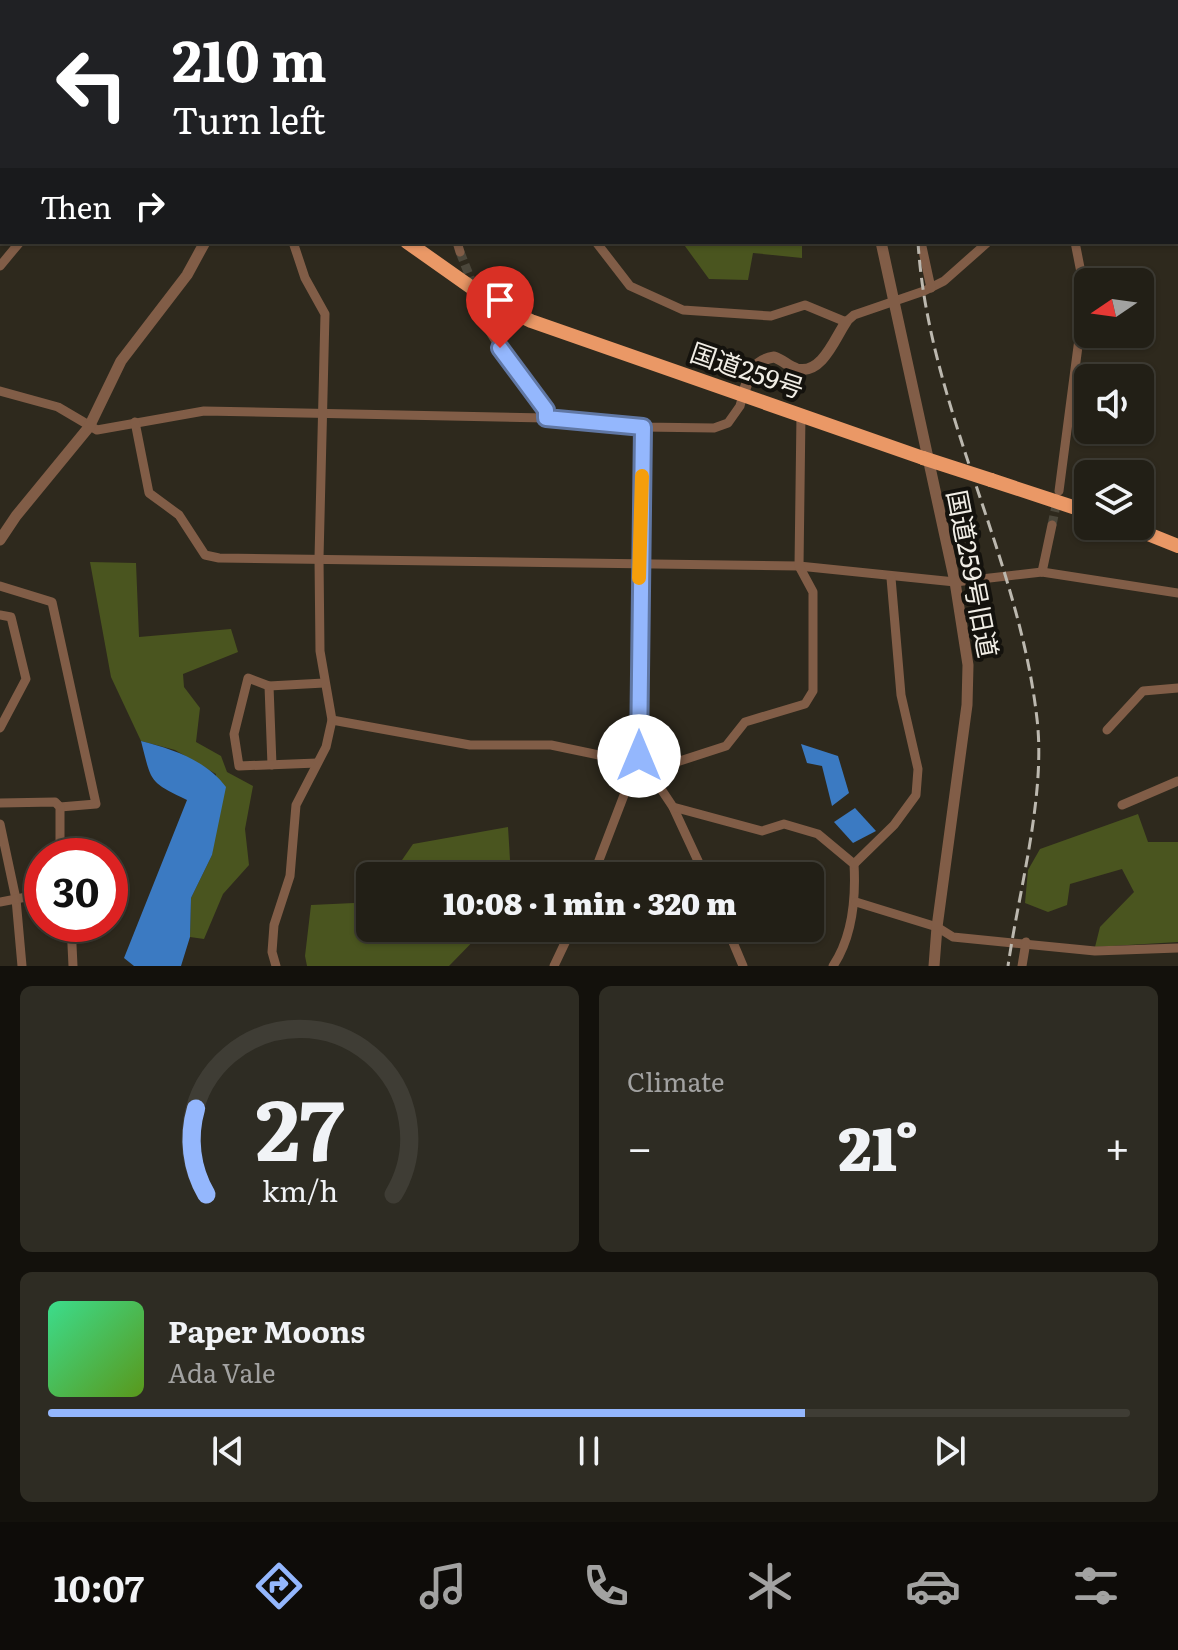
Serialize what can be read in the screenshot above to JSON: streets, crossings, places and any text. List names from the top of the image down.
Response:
{
  "streets": {
    "highway": ["国道259号"],
    "street": ["国道259号旧道"]
  },
  "north": "left",
  "page": {
    "turn": ["210 m", "Turn left"],
    "then": "Then",
    "limit": "30",
    "trip": "10:08 · 1 min · 320 m",
    "tile": "Climate",
    "heat": ["−", "21°", "+"],
    "song": ["Paper Moons", "Ada Vale"],
    "tabs": "10:07",
    "gauge": ["27", "km/h"]
  }
}
